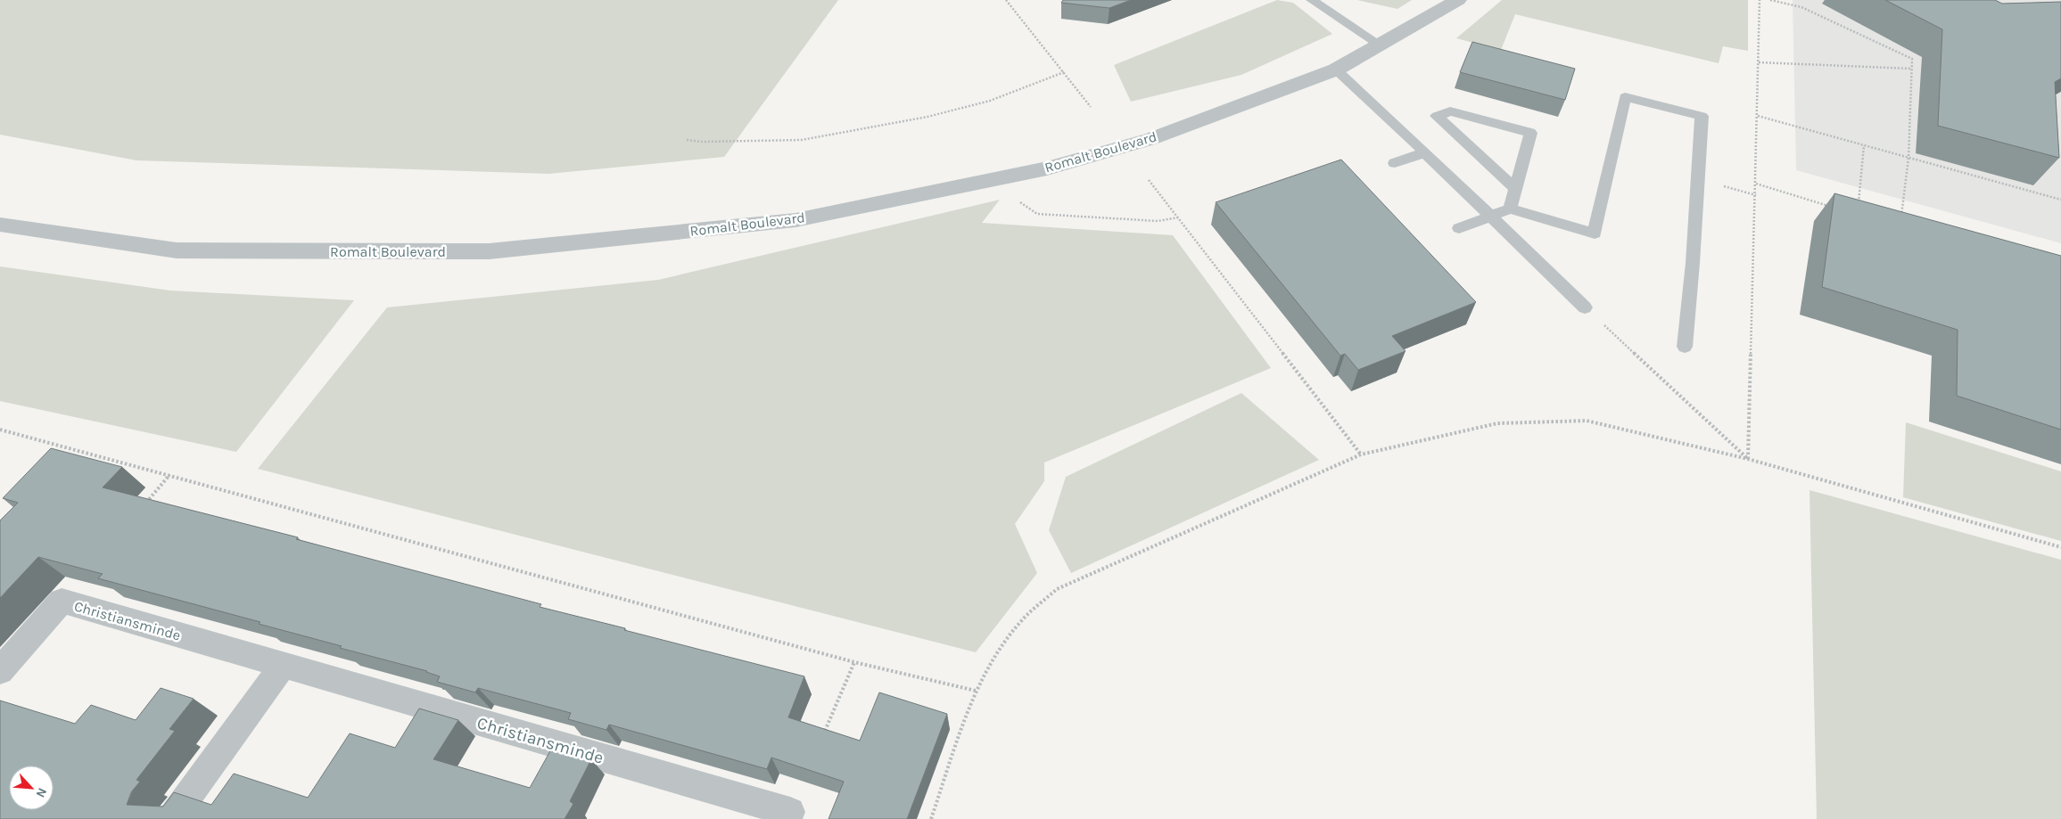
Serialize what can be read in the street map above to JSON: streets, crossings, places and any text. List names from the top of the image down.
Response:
{
  "streets": {
    "street": ["Romalt Boulevard", "Christiansminde"]
  },
  "north": "bottom right"
}
